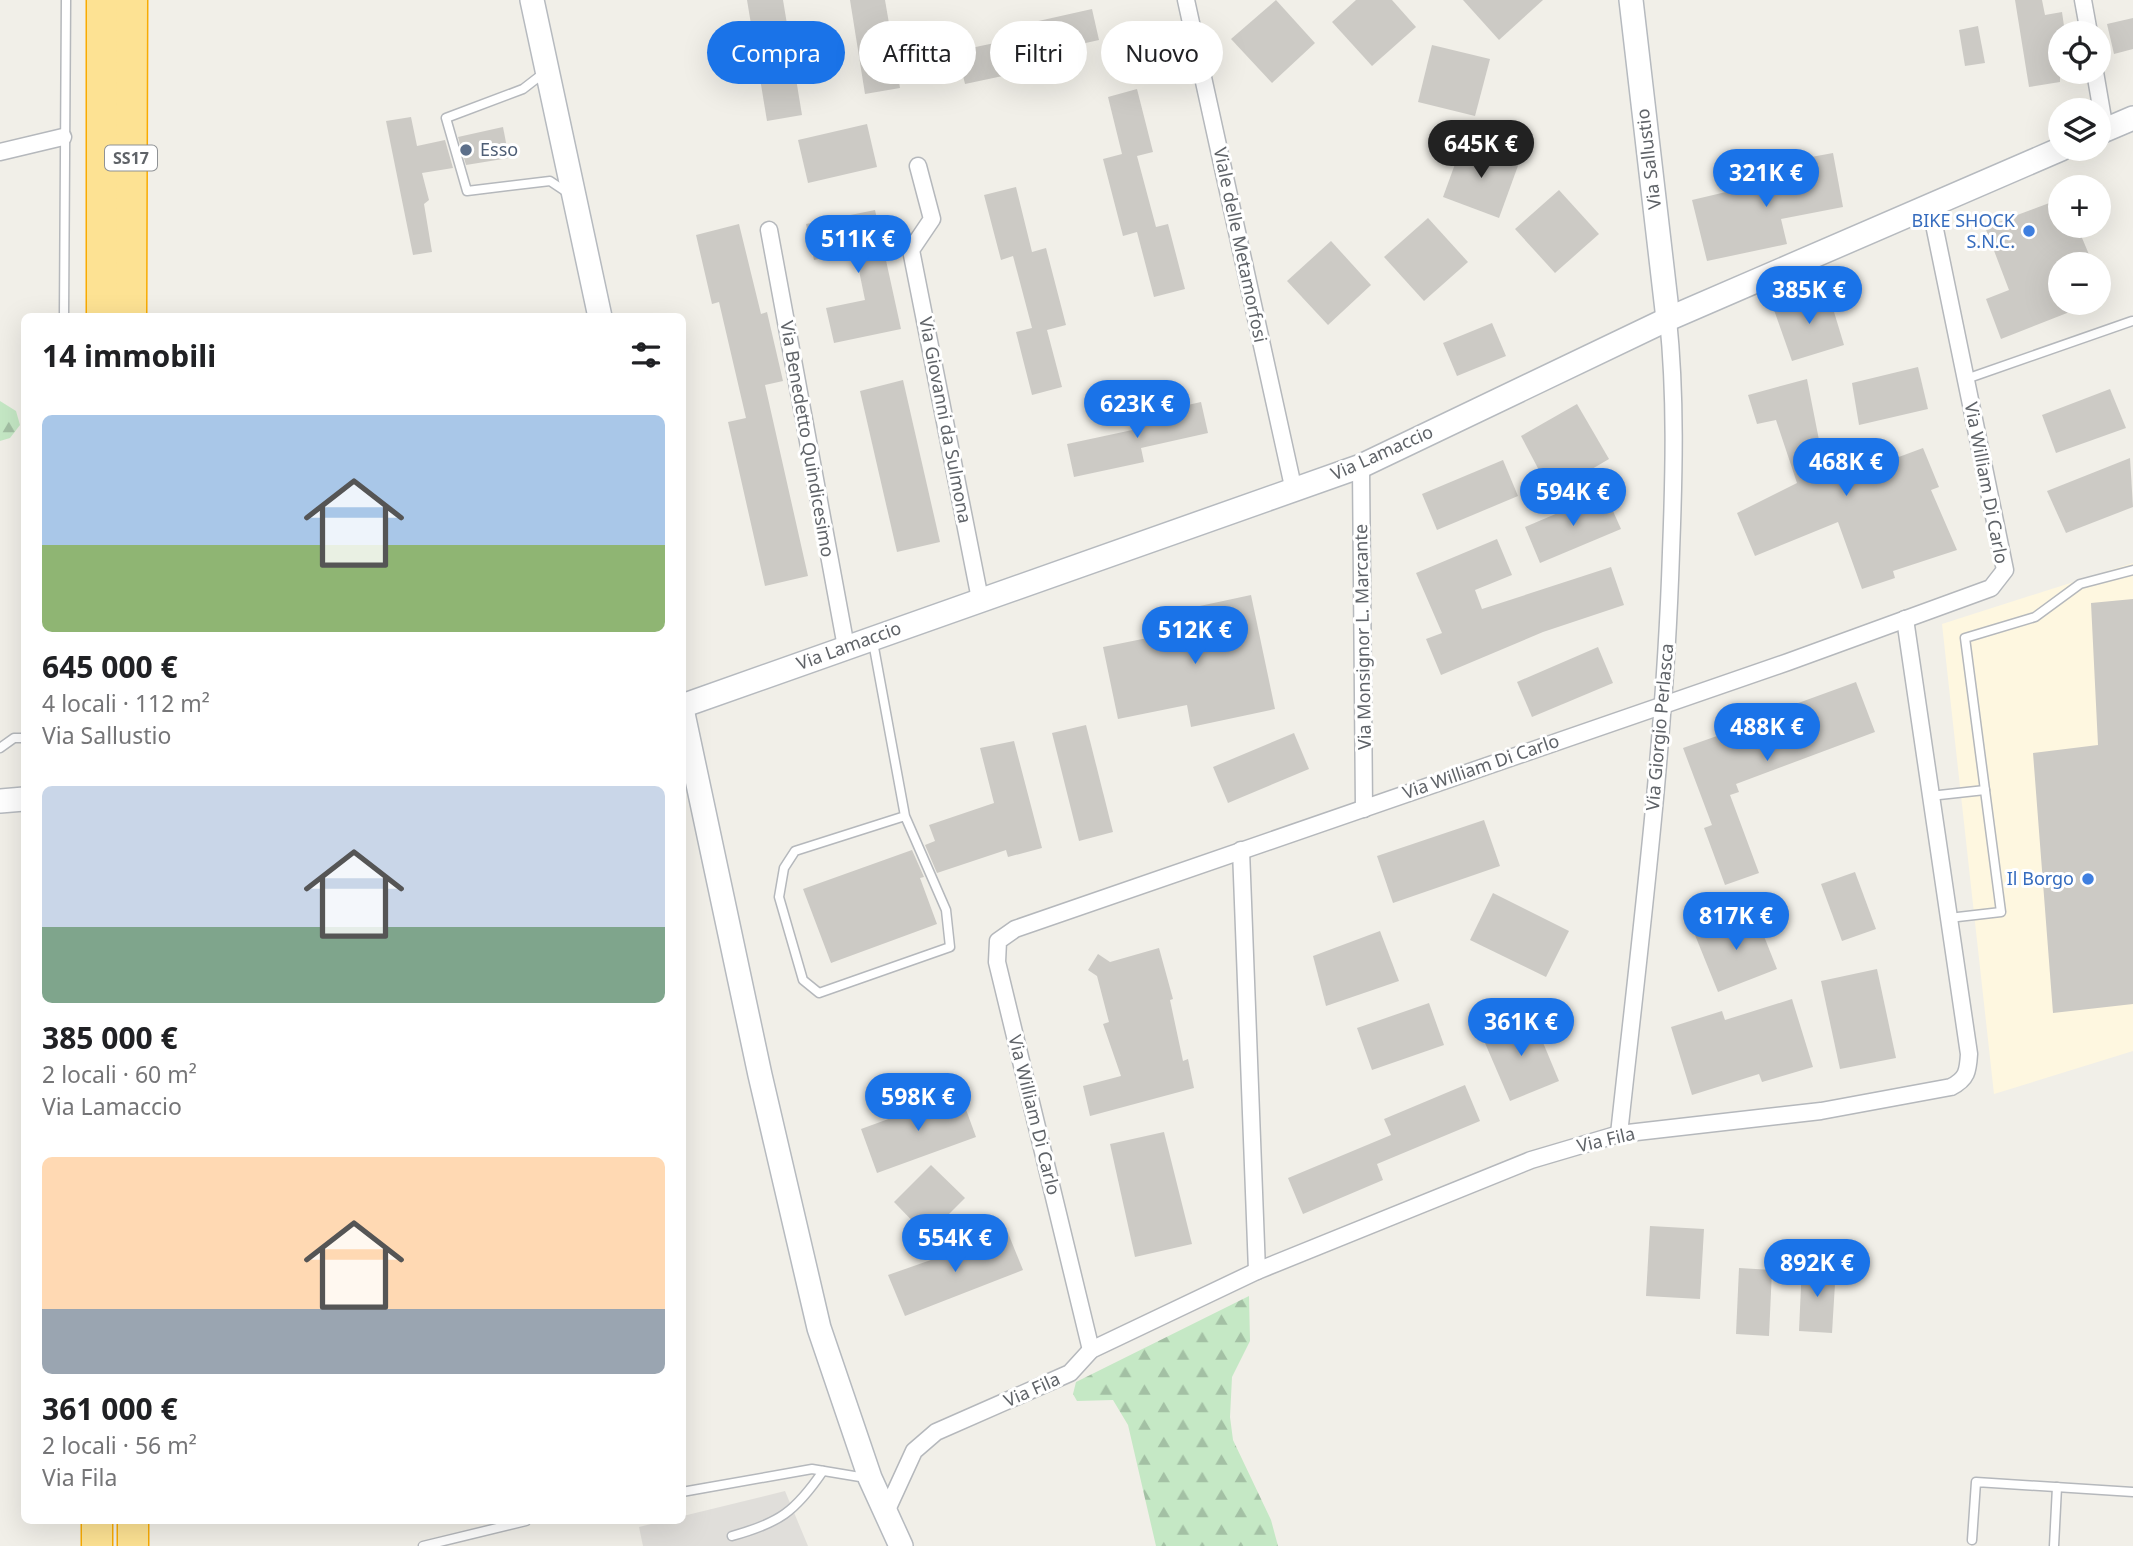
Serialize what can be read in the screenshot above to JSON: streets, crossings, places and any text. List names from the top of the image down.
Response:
{
  "streets": {
    "highway": ["SS17"],
    "street": [
      "Via Sallustio",
      "Viale delle Metamorfosi",
      "Via Giovanni da Sulmona",
      "Via Benedetto Quindicesimo",
      "Via Lamaccio",
      "Via William Di Carlo",
      "Via Monsignor L. Marcante",
      "Via Giorgio Perlasca",
      "Via Fila"
    ]
  },
  "crossings": [
    ["Via Sallustio", "Via Lamaccio"],
    ["Via Sallustio", "Via Giorgio Perlasca"],
    ["Viale delle Metamorfosi", "Via Lamaccio"],
    ["Via Giovanni da Sulmona", "Via Lamaccio"],
    ["Via Benedetto Quindicesimo", "Via Lamaccio"],
    ["Via Lamaccio", "Via William Di Carlo"],
    ["Via Lamaccio", "Via Monsignor L. Marcante"],
    ["Via Lamaccio", "Via Giorgio Perlasca"],
    ["Via William Di Carlo", "Via Monsignor L. Marcante"],
    ["Via William Di Carlo", "Via Giorgio Perlasca"],
    ["Via William Di Carlo", "Via Fila"],
    ["Via Giorgio Perlasca", "Via Fila"]
  ],
  "places": ["Esso", "BIKE SHOCK S.N.C.", "Il Borgo"],
  "page": {
    "map_buttons": ["+", "−"],
    "chip": [
      "Compra",
      "Affitta",
      "Filtri",
      "Nuovo"
    ],
    "price": [
      "645K €",
      "321K €",
      "511K €",
      "385K €",
      "623K €",
      "468K €",
      "594K €",
      "512K €",
      "488K €",
      "817K €",
      "361K €",
      "598K €",
      "554K €",
      "892K €"
    ],
    "heading": "14 immobili",
    "list": [
      {
        "name": "645 000 €",
        "note": "4 locali · 112 m² · Via Sallustio"
      },
      {
        "name": "385 000 €",
        "note": "2 locali · 60 m² · Via Lamaccio"
      },
      {
        "name": "361 000 €",
        "note": "2 locali · 56 m² · Via Fila"
      }
    ]
  }
}
